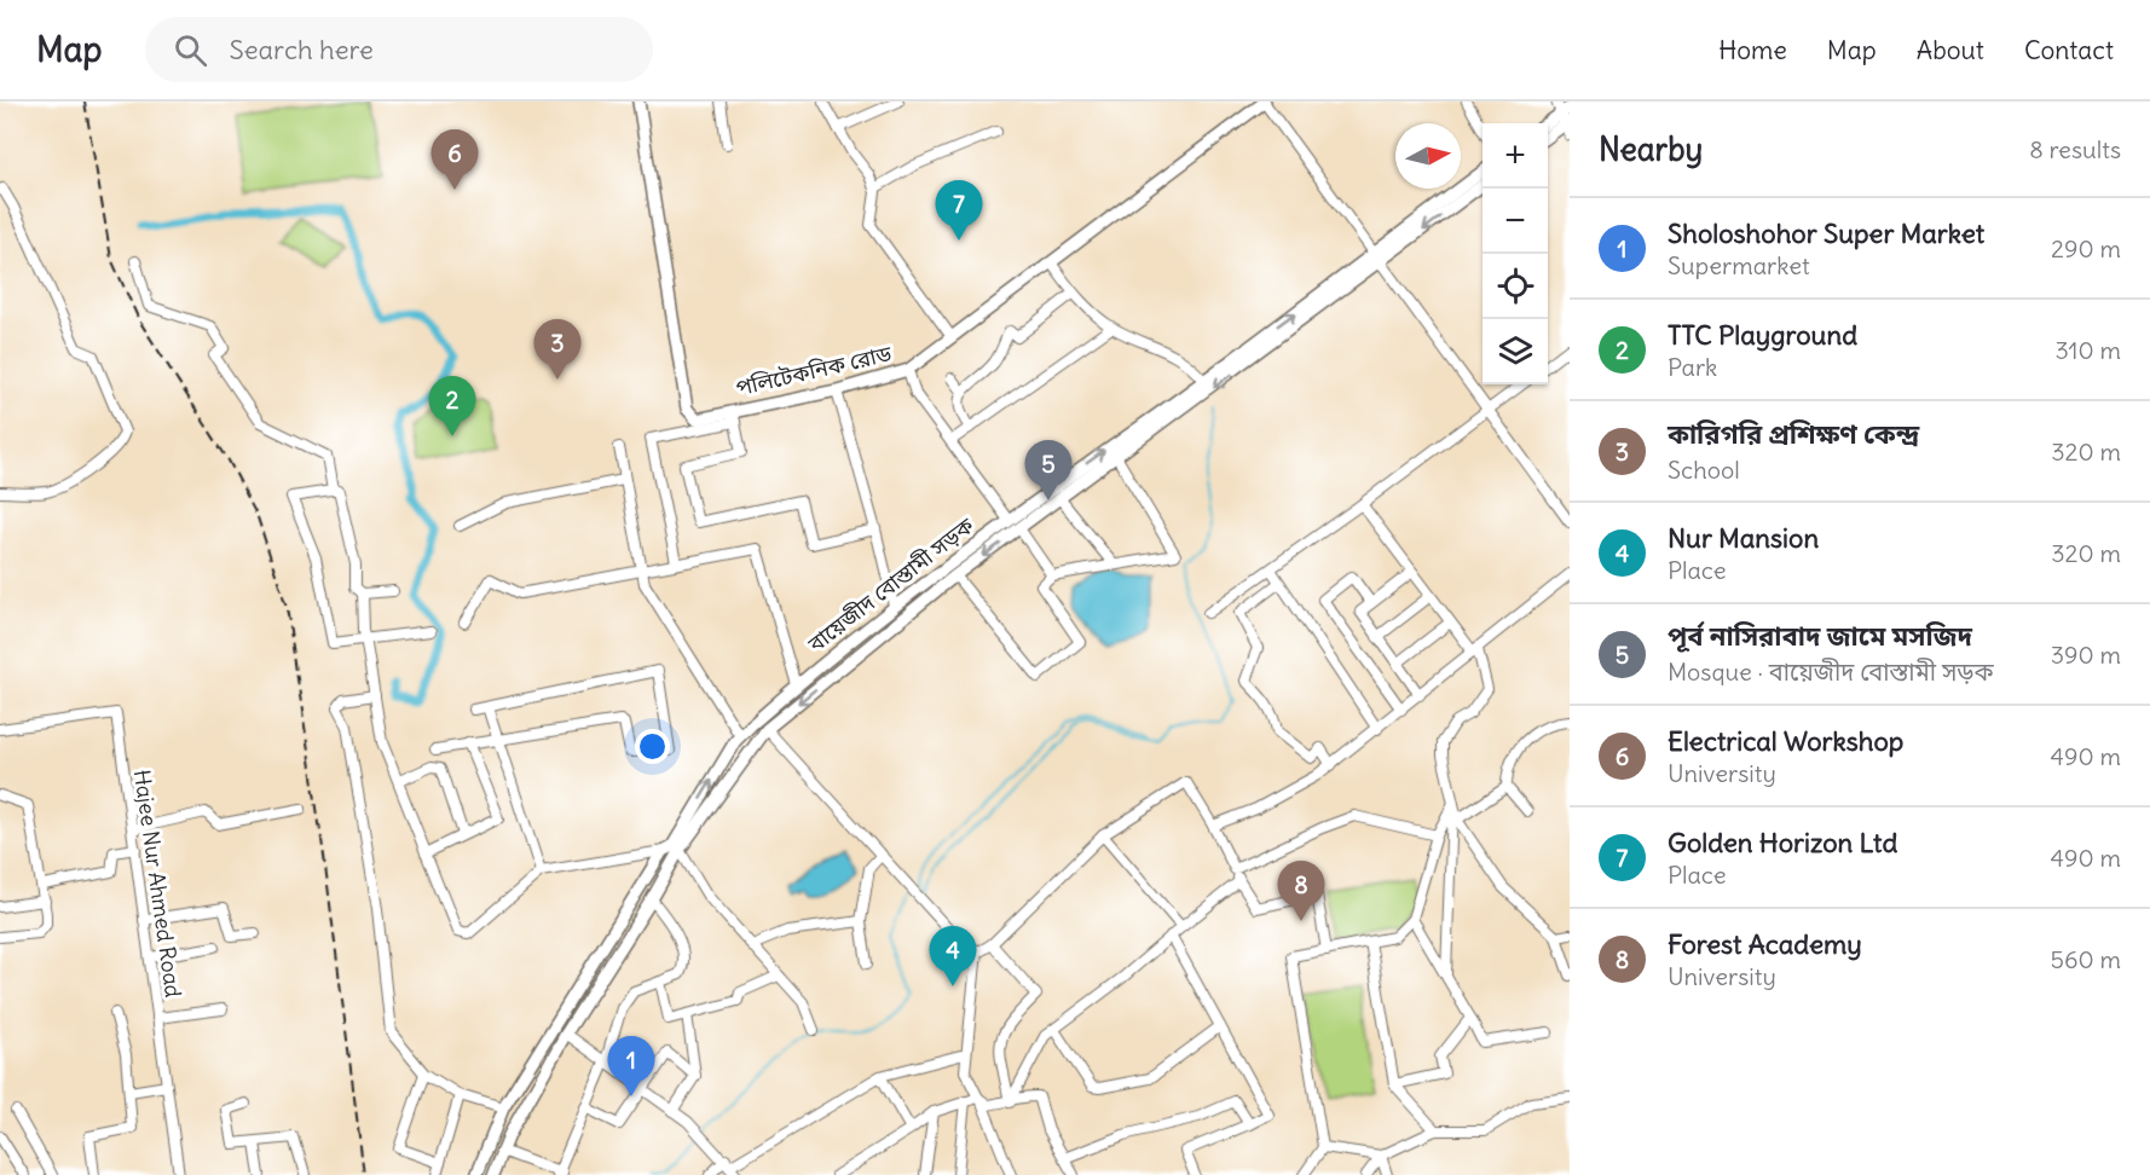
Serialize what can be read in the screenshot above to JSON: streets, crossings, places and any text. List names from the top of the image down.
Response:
{
  "streets": {
    "main road": ["পলিটেকনিক রোড", "বায়েজীদ বোস্তামী সড়ক"],
    "street": ["Hajee Nur Ahmed Road"]
  },
  "north": "right",
  "page": {
    "header": "Map",
    "search": "Search here",
    "nav": [
      "Home",
      "Map",
      "About",
      "Contact"
    ],
    "heading": ["Nearby", "8 results"],
    "map_buttons": ["+", "−"],
    "pins": [
      "6",
      "7",
      "3",
      "2",
      "5",
      "8",
      "4",
      "1"
    ],
    "list": [
      {
        "mark": "1",
        "name": "Sholoshohor Super Market",
        "note": "Supermarket",
        "value": "290 m"
      },
      {
        "mark": "2",
        "name": "TTC Playground",
        "note": "Park",
        "value": "310 m"
      },
      {
        "mark": "3",
        "name": "কারিগরি প্রশিক্ষণ কেন্দ্র",
        "note": "School",
        "value": "320 m"
      },
      {
        "mark": "4",
        "name": "Nur Mansion",
        "note": "Place",
        "value": "320 m"
      },
      {
        "mark": "5",
        "name": "পূর্ব নাসিরাবাদ জামে মসজিদ",
        "note": "Mosque · বায়েজীদ বোস্তামী সড়ক",
        "value": "390 m"
      },
      {
        "mark": "6",
        "name": "Electrical Workshop",
        "note": "University",
        "value": "490 m"
      },
      {
        "mark": "7",
        "name": "Golden Horizon Ltd",
        "note": "Place",
        "value": "490 m"
      },
      {
        "mark": "8",
        "name": "Forest Academy",
        "note": "University",
        "value": "560 m"
      }
    ]
  }
}
